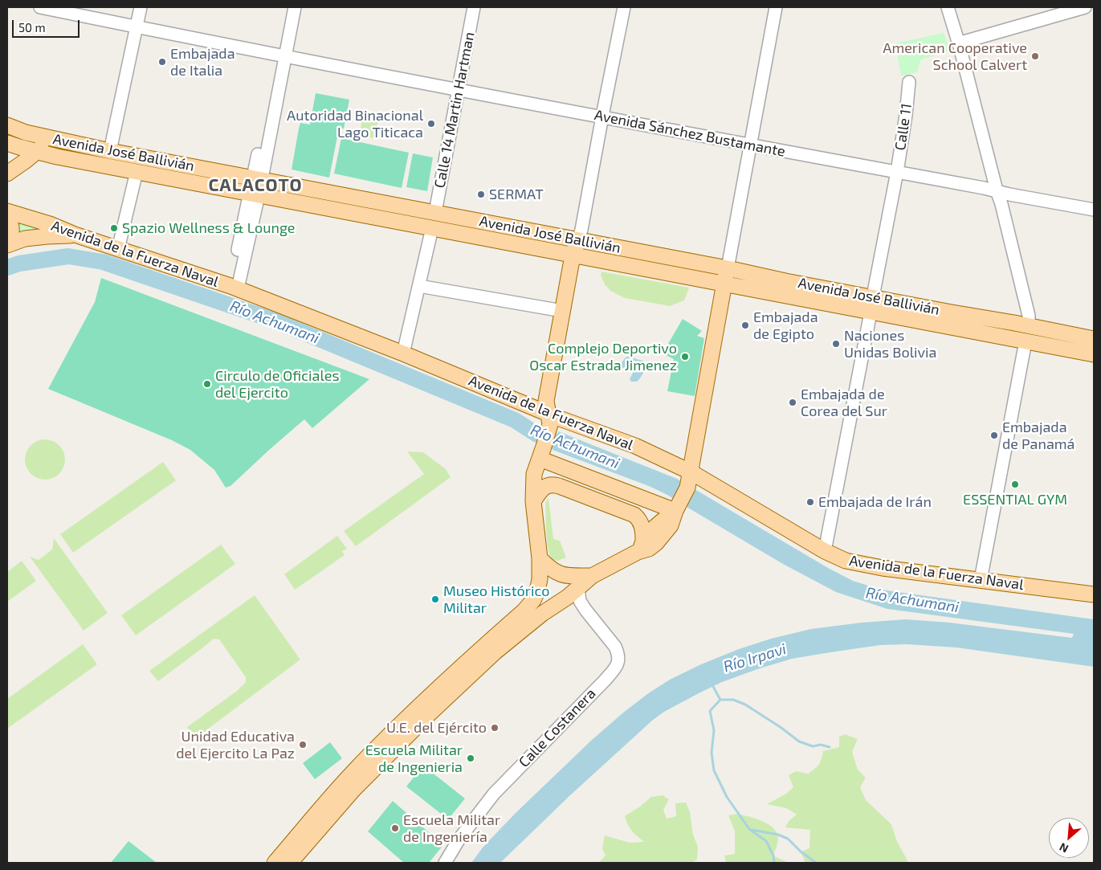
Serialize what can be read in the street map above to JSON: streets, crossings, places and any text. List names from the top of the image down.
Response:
{
  "streets": {
    "main road": ["Avenida José Ballivián", "Avenida de la Fuerza Naval"],
    "street": [
      "Calle 14 Martin Hartman",
      "Calle 11",
      "Avenida Sánchez Bustamante",
      "Calle Costanera"
    ]
  },
  "crossings": [
    ["Calle 14 Martin Hartman", "Avenida Sánchez Bustamante"],
    ["Calle 14 Martin Hartman", "Avenida José Ballivián"],
    ["Calle 11", "Avenida Sánchez Bustamante"],
    ["Calle 11", "Avenida José Ballivián"]
  ],
  "districts": ["CALACOTO"],
  "water": ["Río Achumani", "Río Irpavi"],
  "places": [
    "American Cooperative School Calvert",
    "Embajada de Italia",
    "Autoridad Binacional Lago Titicaca",
    "SERMAT",
    "Spazio Wellness & Lounge",
    "Embajada de Egipto",
    "Naciones Unidas Bolivia",
    "Complejo Deportivo Oscar Estrada Jimenez",
    "Circulo de Oficiales del Ejercito",
    "Embajada de Corea del Sur",
    "Embajada de Panamá",
    "ESSENTIAL GYM",
    "Embajada de Irán",
    "Museo Histórico Militar",
    "U.E. del Ejército",
    "Unidad Educativa del Ejercito La Paz",
    "Escuela Militar de Ingenieria",
    "Escuela Militar de Ingeniería"
  ],
  "scale_bar": "50 m",
  "north": "bottom left"
}
